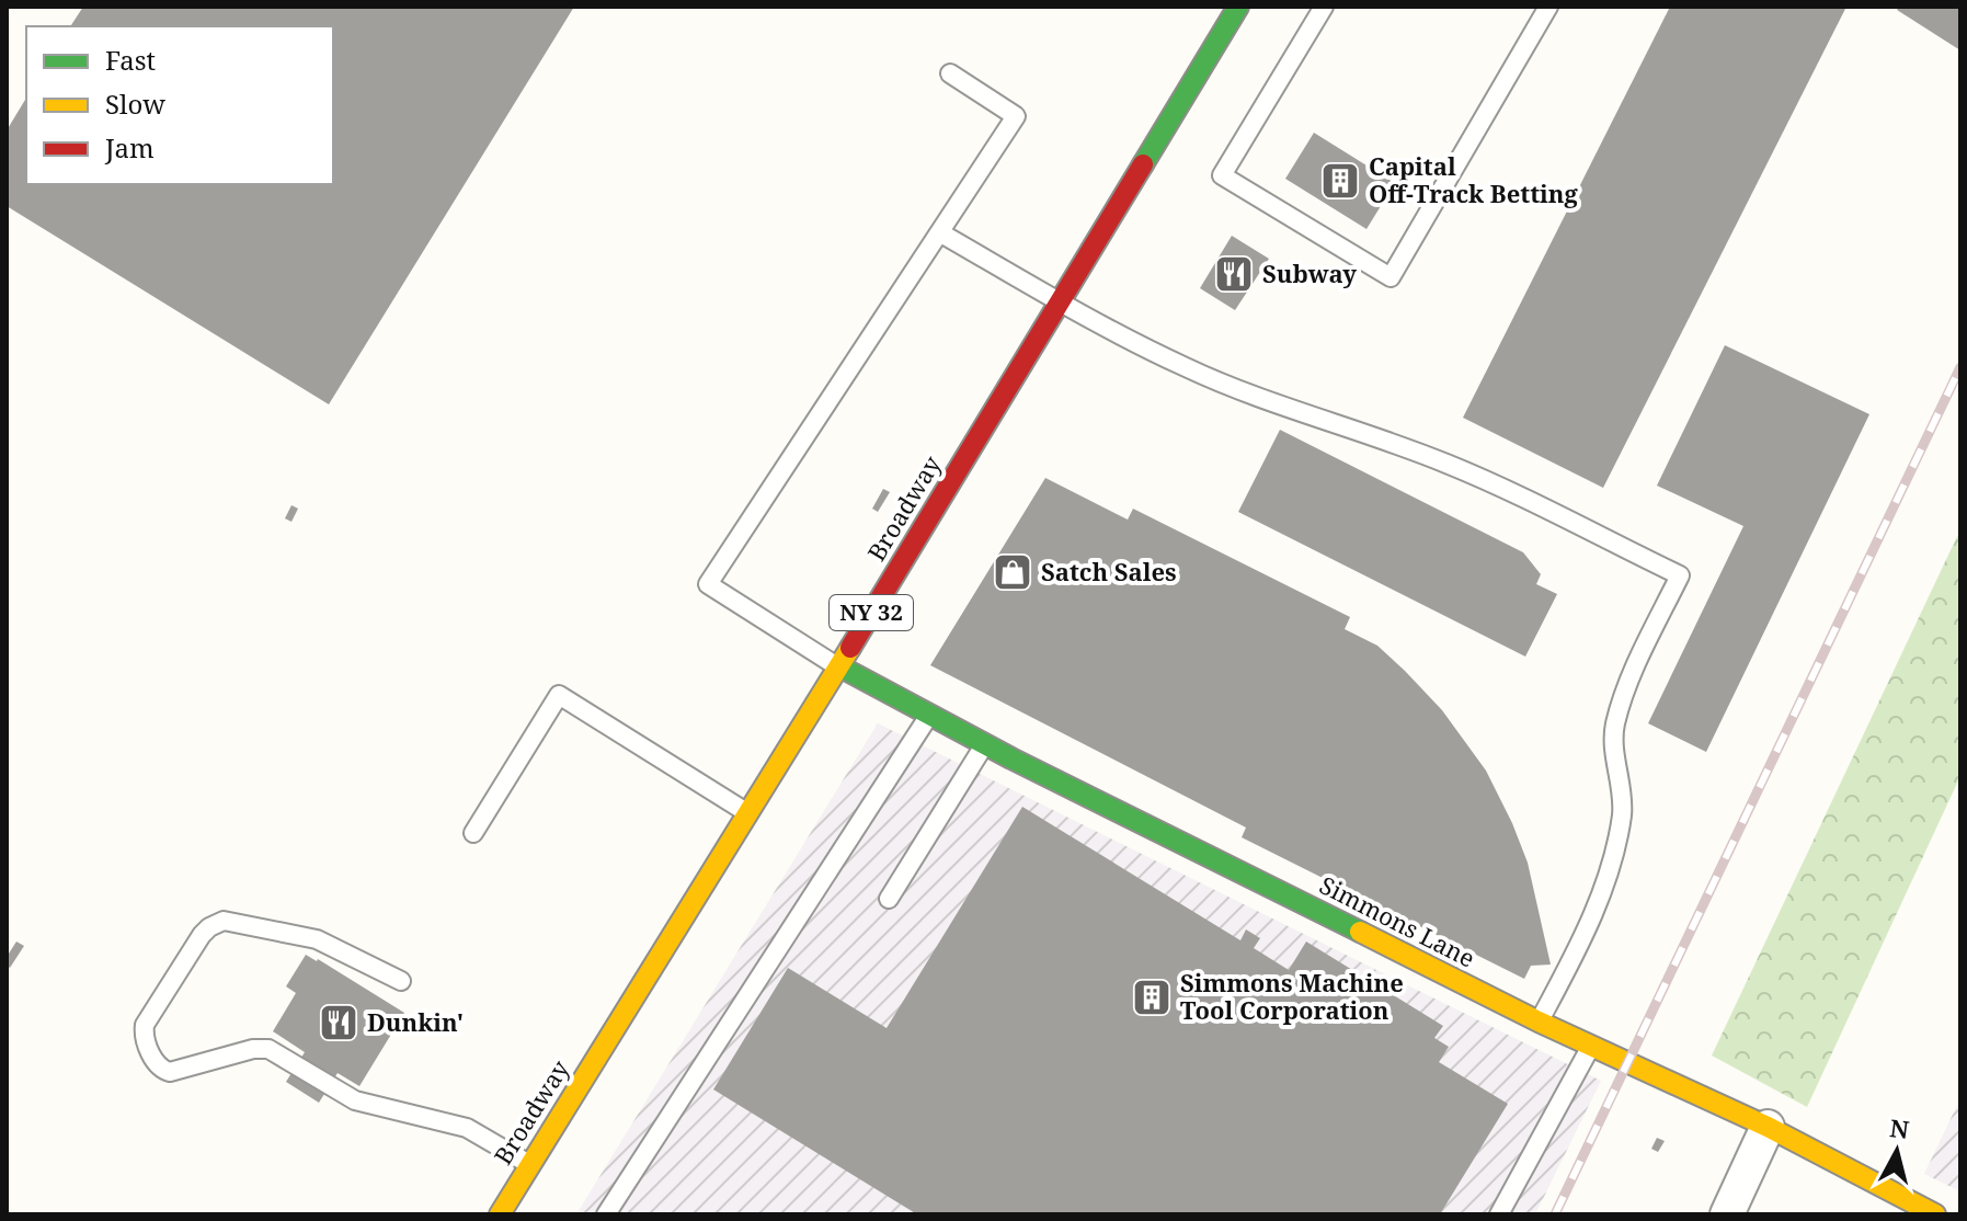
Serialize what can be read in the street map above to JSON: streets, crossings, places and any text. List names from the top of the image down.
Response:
{
  "streets": {
    "main road": ["Broadway", "NY 32", "Simmons Lane"]
  },
  "crossings": [
    ["Broadway", "Simmons Lane"]
  ],
  "places": {
    "building": ["Capital Off-Track Betting", "Simmons Machine Tool Corporation"],
    "restaurant": ["Subway", "Dunkin'"],
    "shop": ["Satch Sales"]
  },
  "legend": ["Fast", "Slow", "Jam"],
  "north": "top"
}
